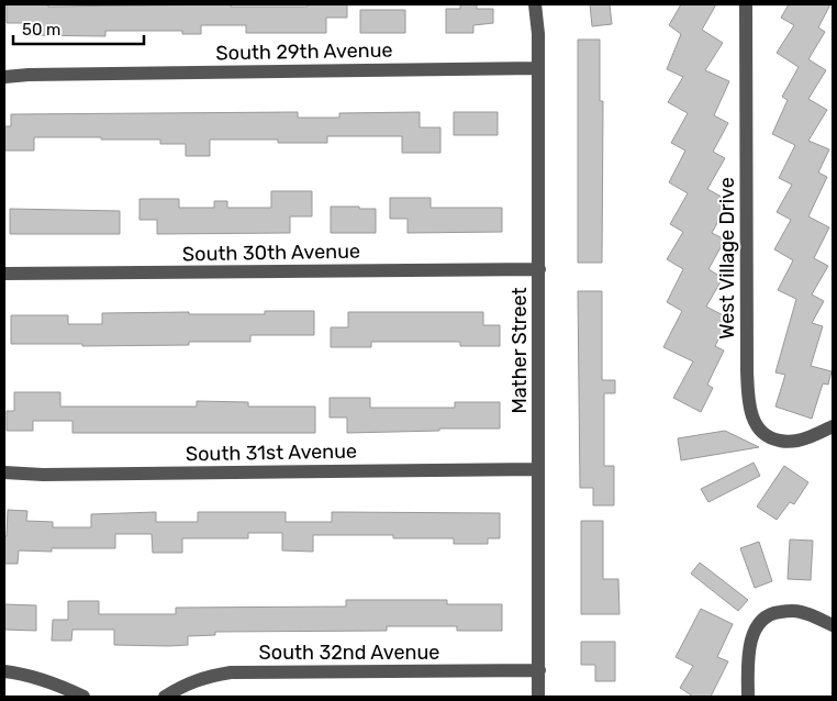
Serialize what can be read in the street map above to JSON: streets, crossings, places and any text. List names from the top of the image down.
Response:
{
  "streets": {
    "street": [
      "South 29th Avenue",
      "South 30th Avenue",
      "West Village Drive",
      "Mather Street",
      "South 31st Avenue",
      "South 32nd Avenue"
    ]
  },
  "crossings": [
    ["South 29th Avenue", "Mather Street"],
    ["South 30th Avenue", "Mather Street"],
    ["Mather Street", "South 31st Avenue"],
    ["Mather Street", "South 32nd Avenue"]
  ],
  "scale_bar": "50 m"
}
